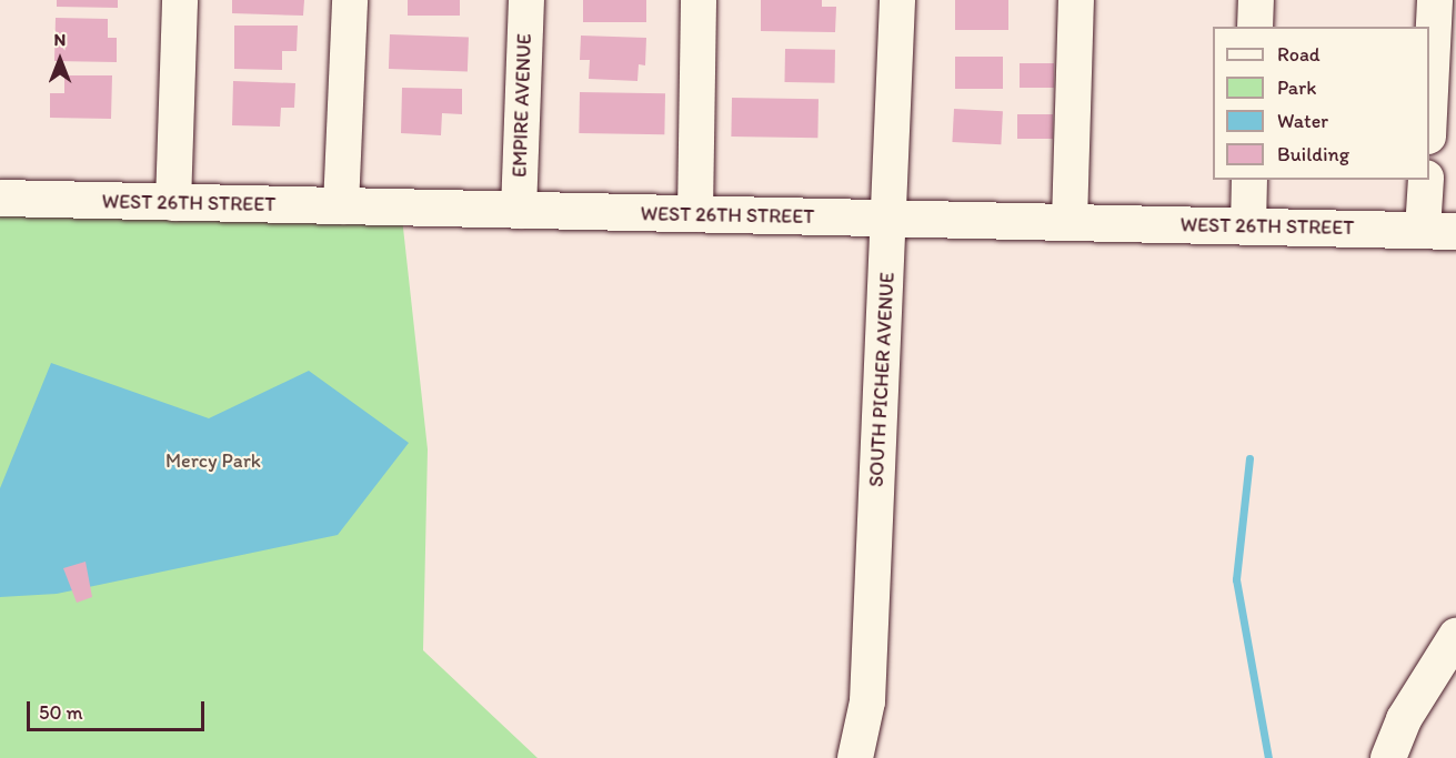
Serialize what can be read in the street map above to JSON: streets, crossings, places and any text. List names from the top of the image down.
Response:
{
  "streets": {
    "main road": ["WEST 26TH STREET"],
    "street": ["EMPIRE AVENUE", "SOUTH PICHER AVENUE"]
  },
  "crossings": [
    ["EMPIRE AVENUE", "WEST 26TH STREET"],
    ["WEST 26TH STREET", "SOUTH PICHER AVENUE"]
  ],
  "parks": ["Mercy Park"],
  "legend": [
    "Road",
    "Park",
    "Water",
    "Building"
  ],
  "scale_bar": "50 m",
  "north": "top"
}
